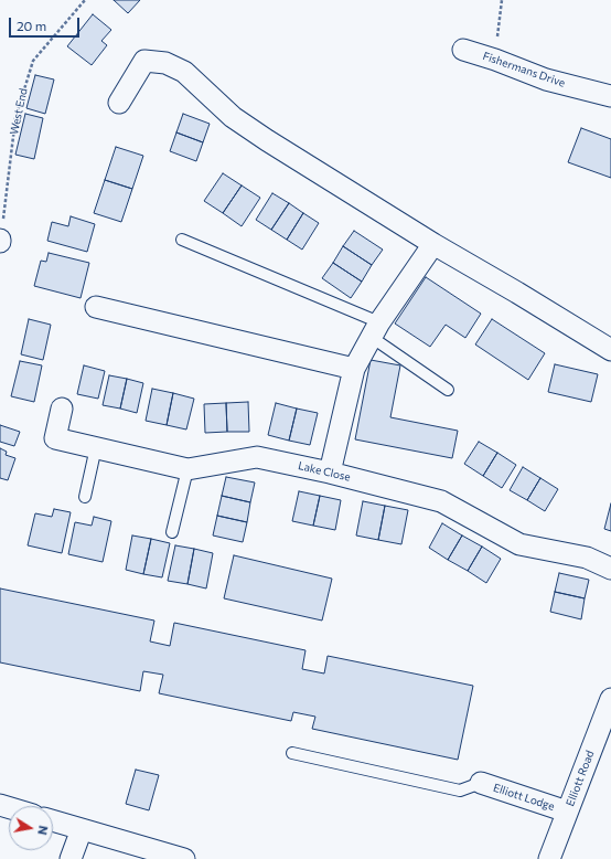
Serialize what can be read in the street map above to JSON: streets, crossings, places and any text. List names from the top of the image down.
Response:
{
  "streets": {
    "street": [
      "Fishermans Drive",
      "Lake Close",
      "Elliott Road",
      "Elliott Lodge"
    ],
    "path": ["West End"]
  },
  "crossings": [
    ["Elliott Road", "Elliott Lodge"]
  ],
  "scale_bar": "20 m",
  "north": "right"
}
